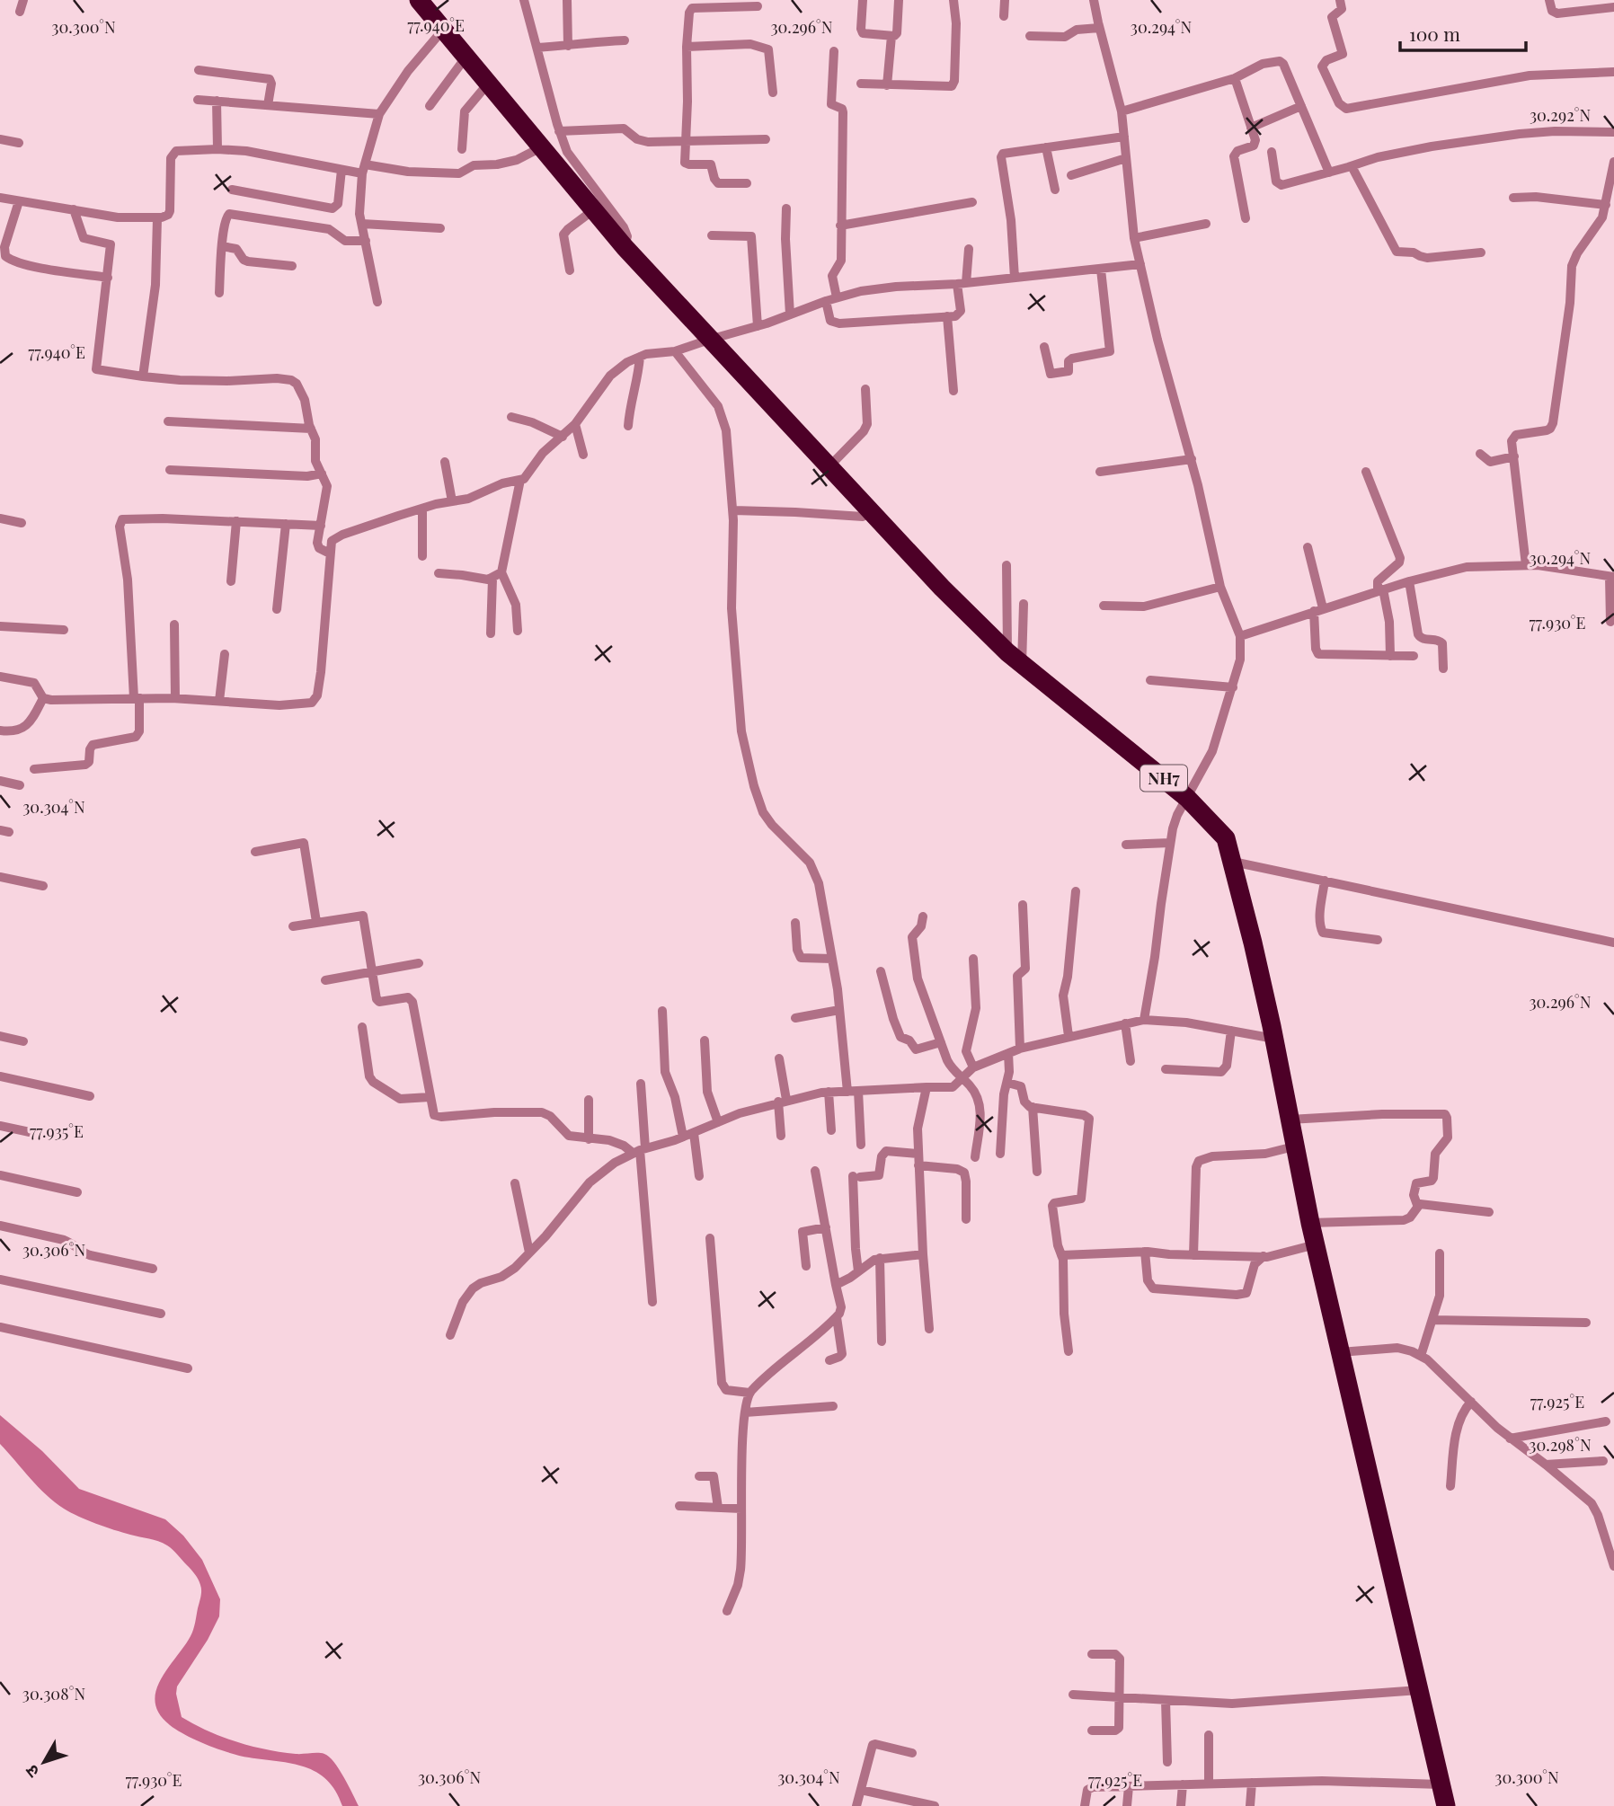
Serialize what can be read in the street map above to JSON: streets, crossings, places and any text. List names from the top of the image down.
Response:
{
  "streets": {
    "highway": ["NH7"]
  },
  "scale_bar": "100 m",
  "north": "bottom left",
  "coordinates": [
    "77.940°E",
    "30.296°N",
    "30.300°N",
    "30.294°N",
    "30.292°N",
    "77.930°E",
    "30.304°N",
    "77.935°E",
    "30.306°N",
    "77.925°E",
    "30.298°N",
    "30.308°N"
  ]
}
